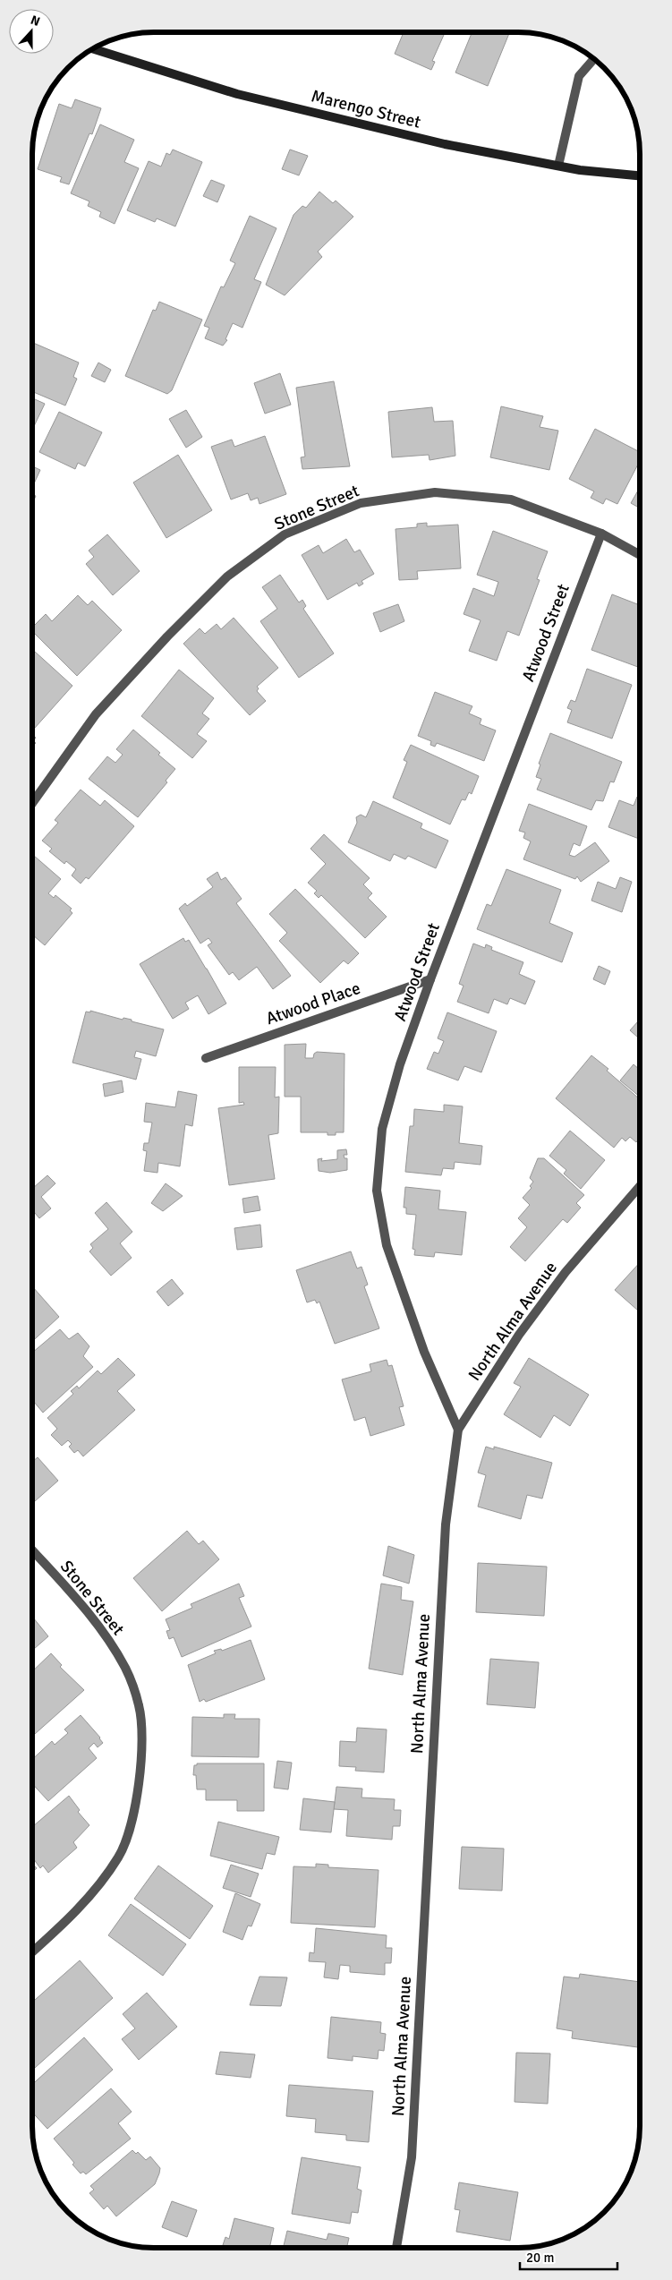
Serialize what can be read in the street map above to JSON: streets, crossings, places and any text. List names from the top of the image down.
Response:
{
  "streets": {
    "main road": ["Marengo Street"],
    "street": [
      "Stone Street",
      "Atwood Street",
      "Atwood Place",
      "North Alma Avenue"
    ]
  },
  "crossings": [
    ["Stone Street", "Atwood Street"],
    ["Atwood Street", "Atwood Place"],
    ["Atwood Street", "North Alma Avenue"]
  ],
  "scale_bar": "20 m",
  "north": "top"
}
